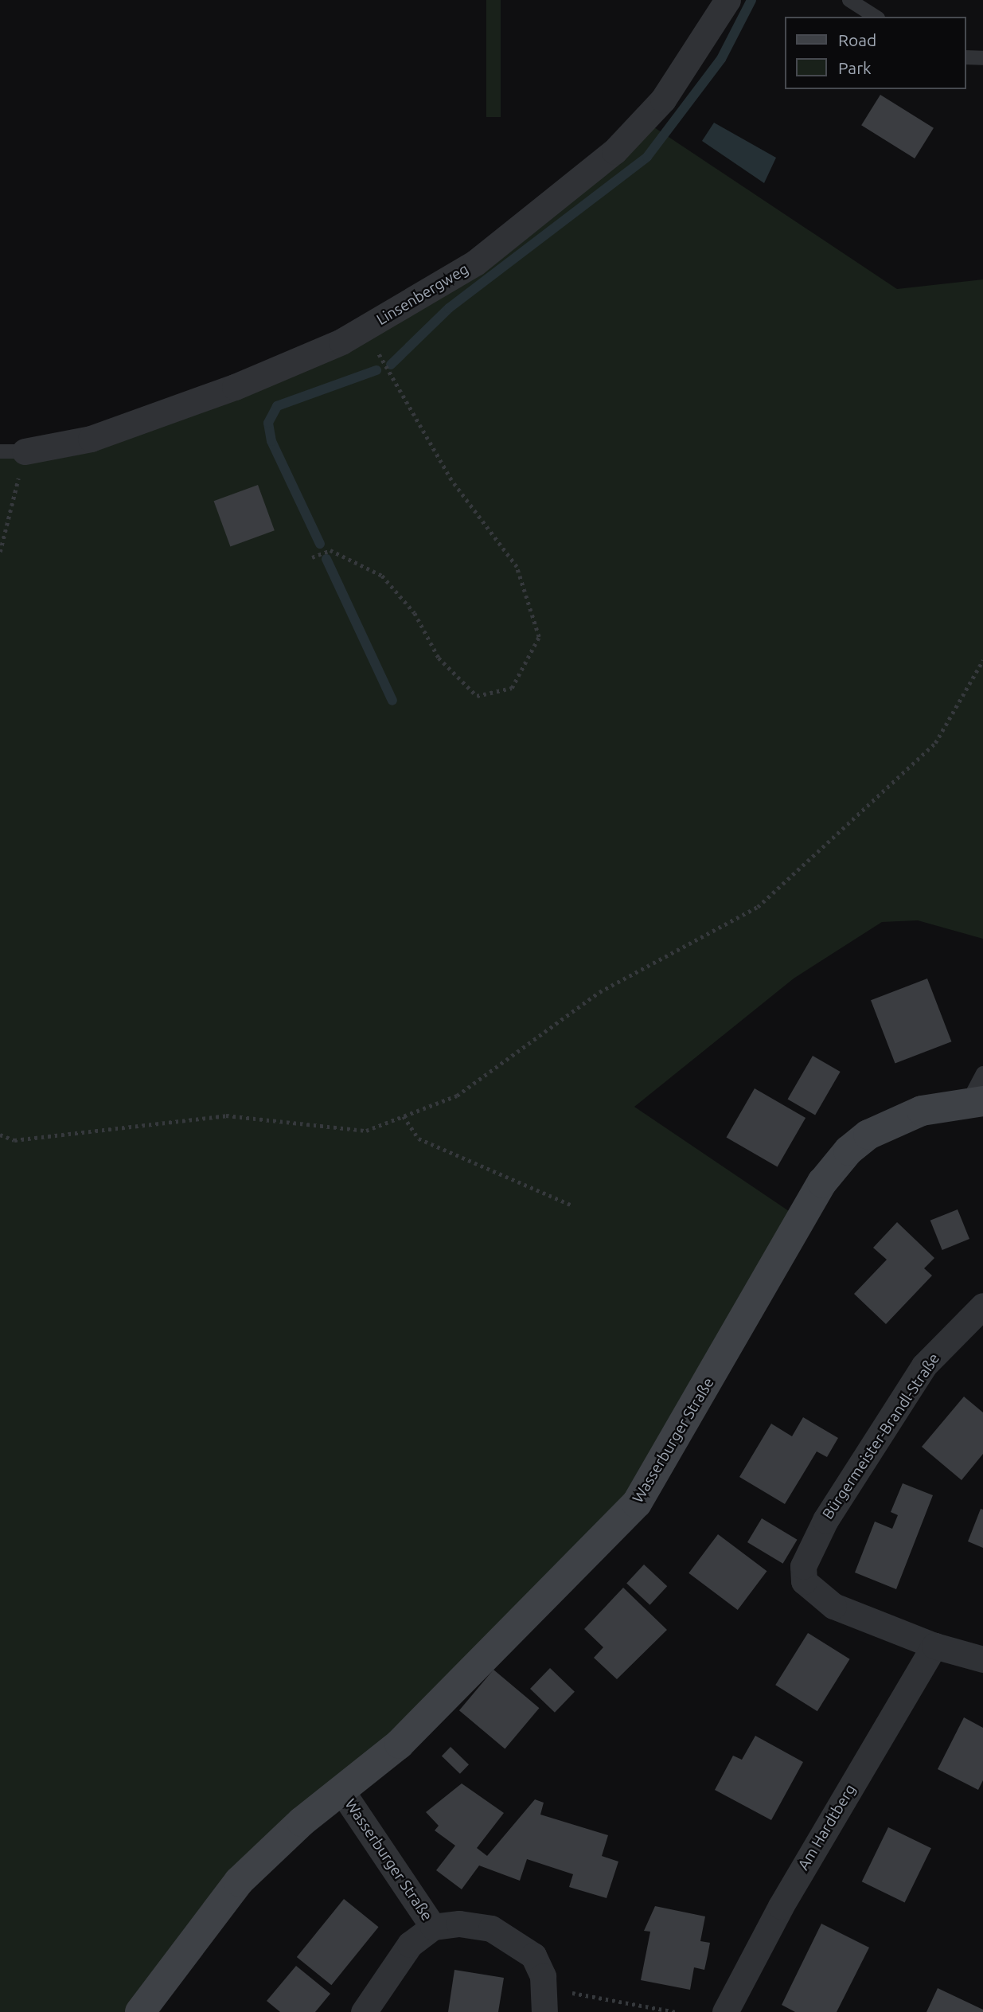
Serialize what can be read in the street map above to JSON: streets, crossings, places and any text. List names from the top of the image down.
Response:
{
  "streets": {
    "main road": ["Wasserburger Straße"],
    "street": ["Linsenbergweg", "Bürgermeister-Brandl-Straße", "Am Hardtberg"]
  },
  "crossings": [
    ["Bürgermeister-Brandl-Straße", "Am Hardtberg"]
  ],
  "legend": ["Road", "Park"]
}
